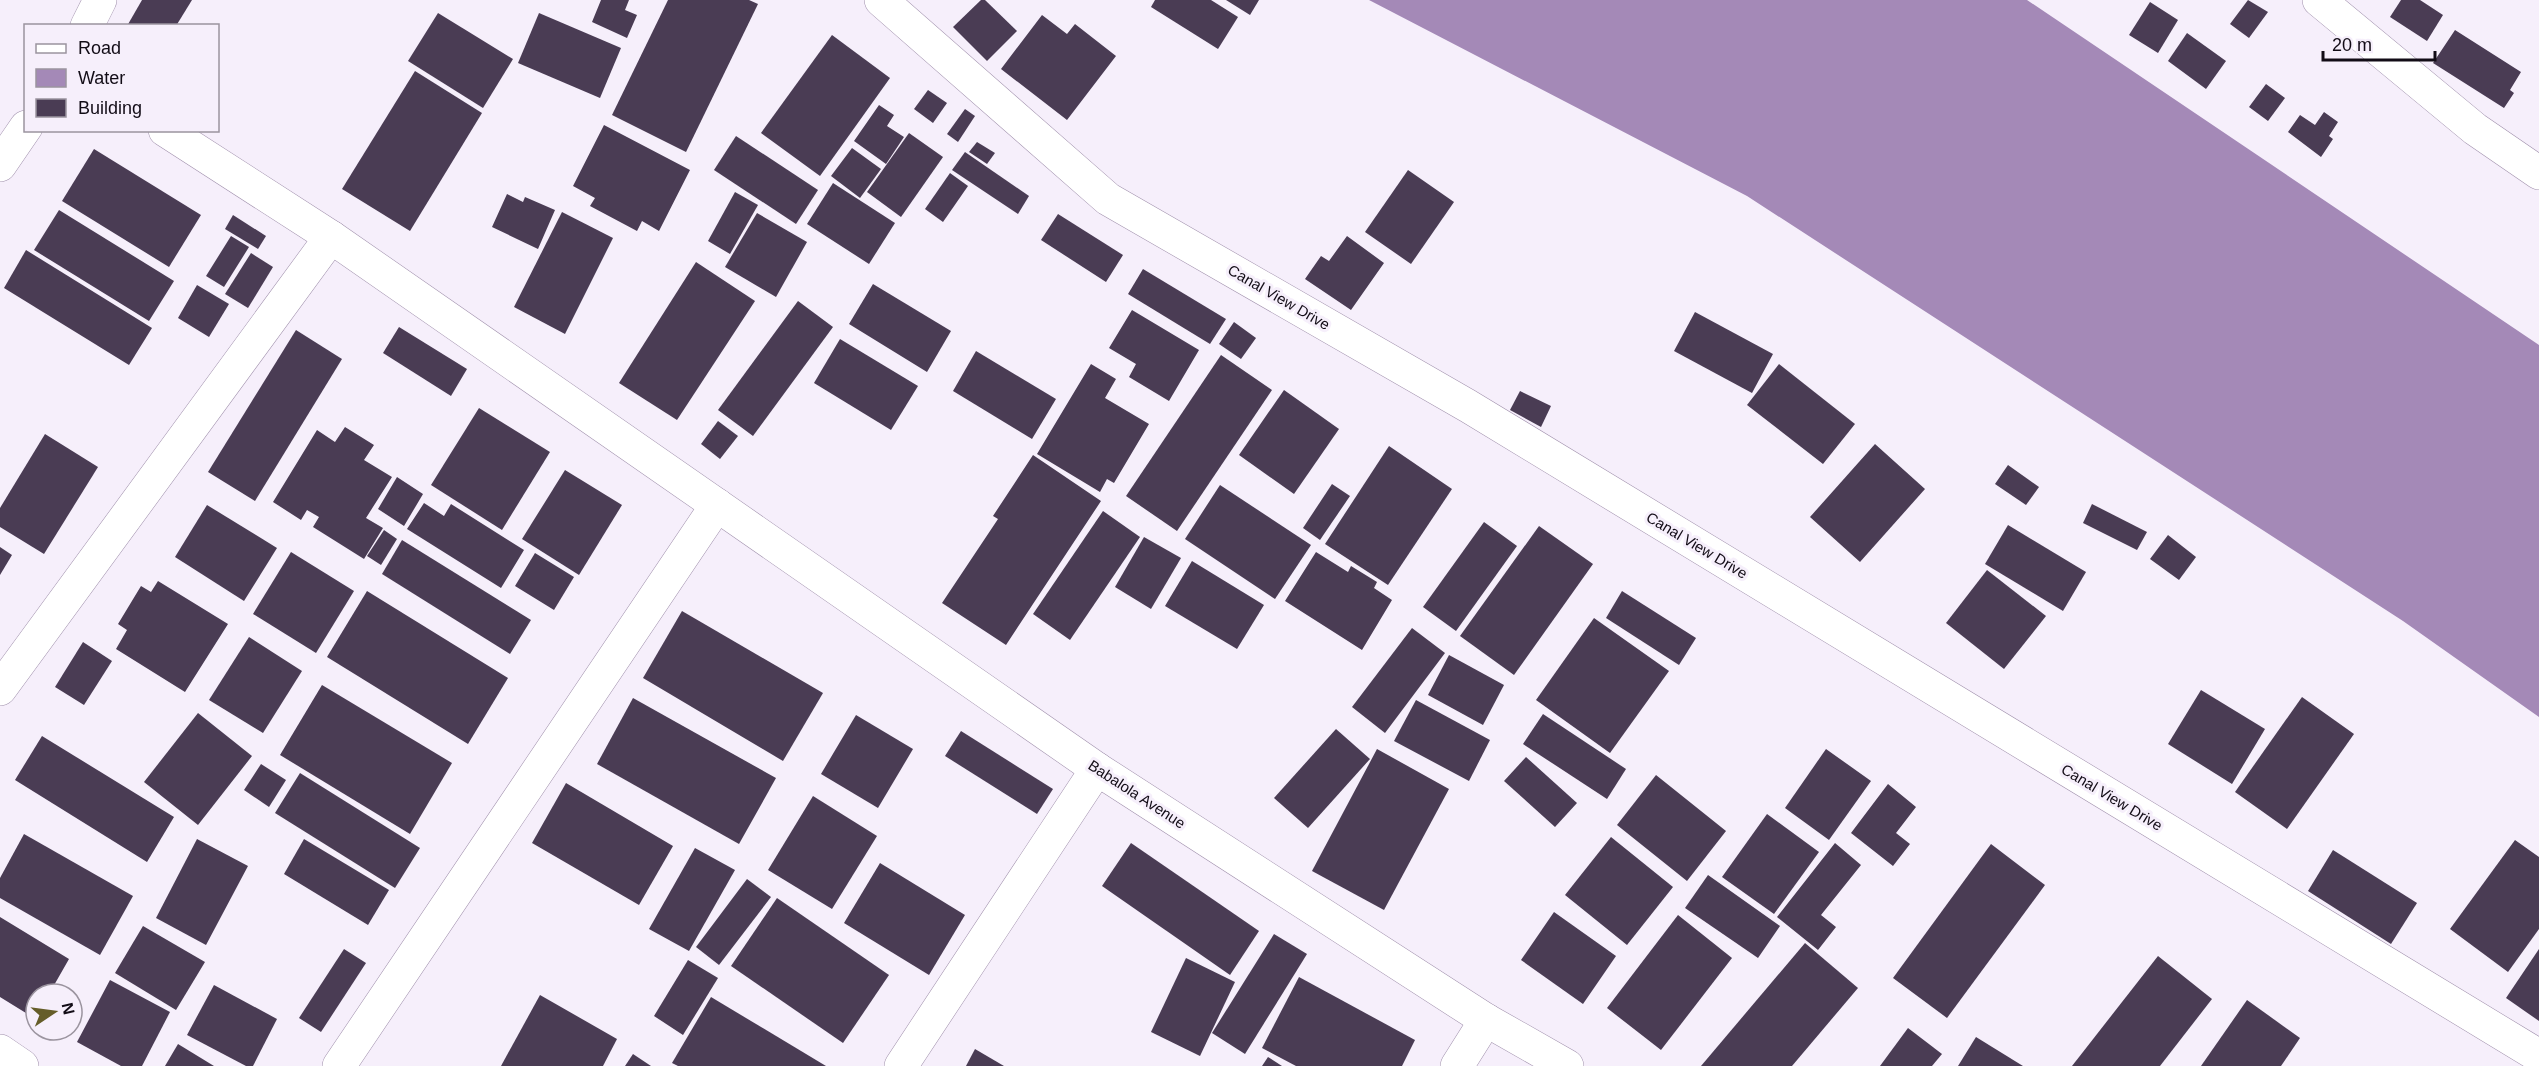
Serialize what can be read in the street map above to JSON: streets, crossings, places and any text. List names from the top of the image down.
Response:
{
  "streets": {
    "street": ["Canal View Drive", "Babalola Avenue"]
  },
  "legend": ["Road", "Water", "Building"],
  "scale_bar": "20 m",
  "north": "right"
}
